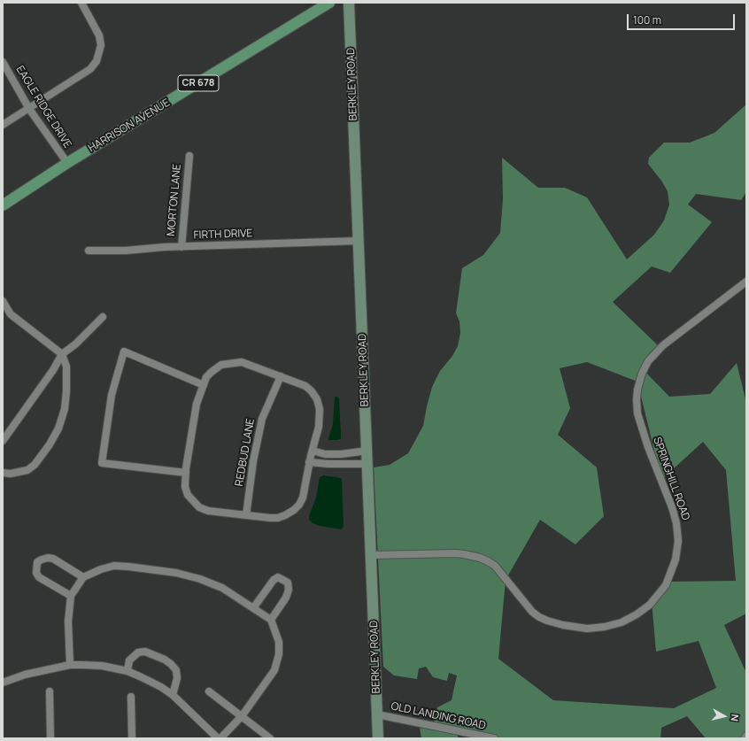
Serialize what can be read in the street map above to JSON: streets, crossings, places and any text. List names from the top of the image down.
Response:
{
  "streets": {
    "main road": ["CR 678", "HARRISON AVENUE"],
    "street": [
      "BERKLEY ROAD",
      "EAGLE RIDGE DRIVE",
      "MORTON LANE",
      "FIRTH DRIVE",
      "REDBUD LANE",
      "SPRINGHILL ROAD",
      "OLD LANDING ROAD"
    ]
  },
  "crossings": [
    ["BERKLEY ROAD", "FIRTH DRIVE"],
    ["BERKLEY ROAD", "SPRINGHILL ROAD"],
    ["BERKLEY ROAD", "OLD LANDING ROAD"],
    ["EAGLE RIDGE DRIVE", "HARRISON AVENUE"],
    ["MORTON LANE", "FIRTH DRIVE"]
  ],
  "scale_bar": "100 m",
  "north": "right"
}
